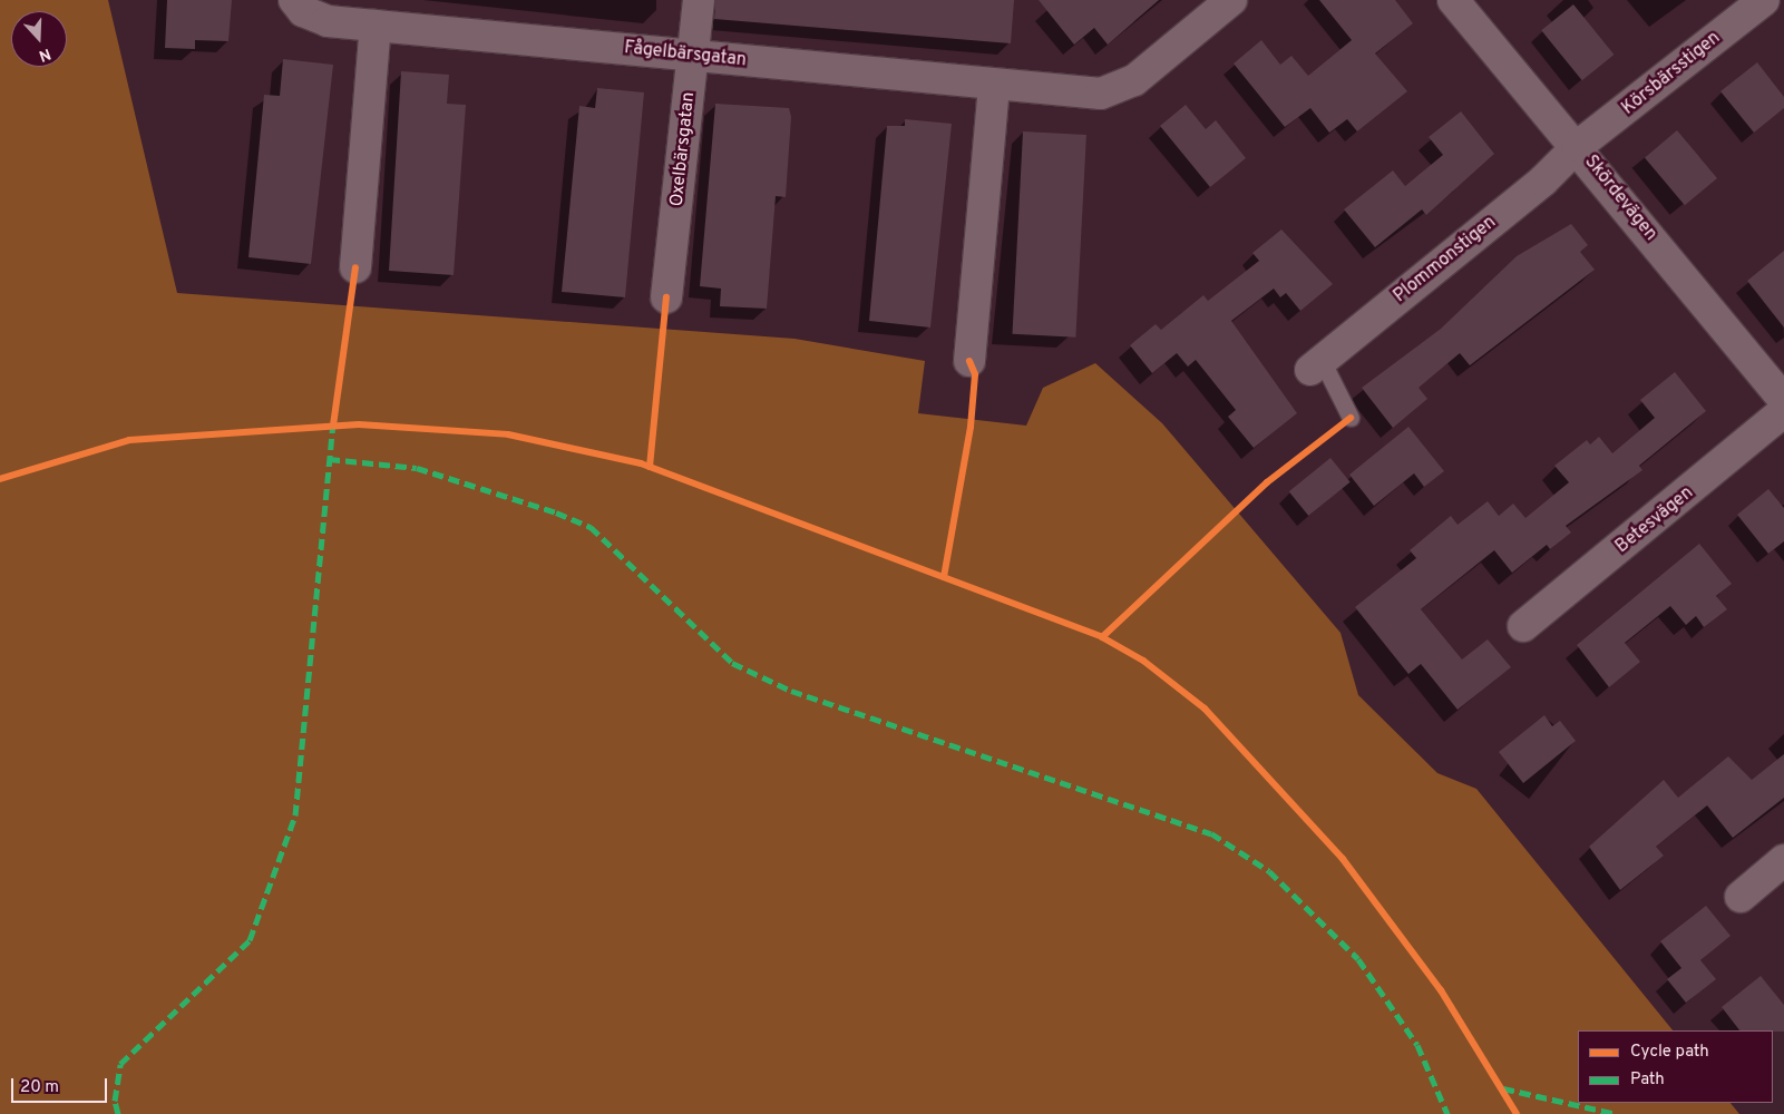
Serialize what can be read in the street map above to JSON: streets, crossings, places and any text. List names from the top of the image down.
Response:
{
  "streets": {
    "street": [
      "Fågelbärsgatan",
      "Körsbärsstigen",
      "Oxelbärsgatan",
      "Skördevägen",
      "Plommonstigen",
      "Betesvägen"
    ]
  },
  "crossings": [
    ["Fågelbärsgatan", "Oxelbärsgatan"],
    ["Körsbärsstigen", "Skördevägen"],
    ["Körsbärsstigen", "Plommonstigen"],
    ["Skördevägen", "Plommonstigen"]
  ],
  "legend": ["Cycle path", "Path"],
  "scale_bar": "20 m",
  "north": "bottom"
}
